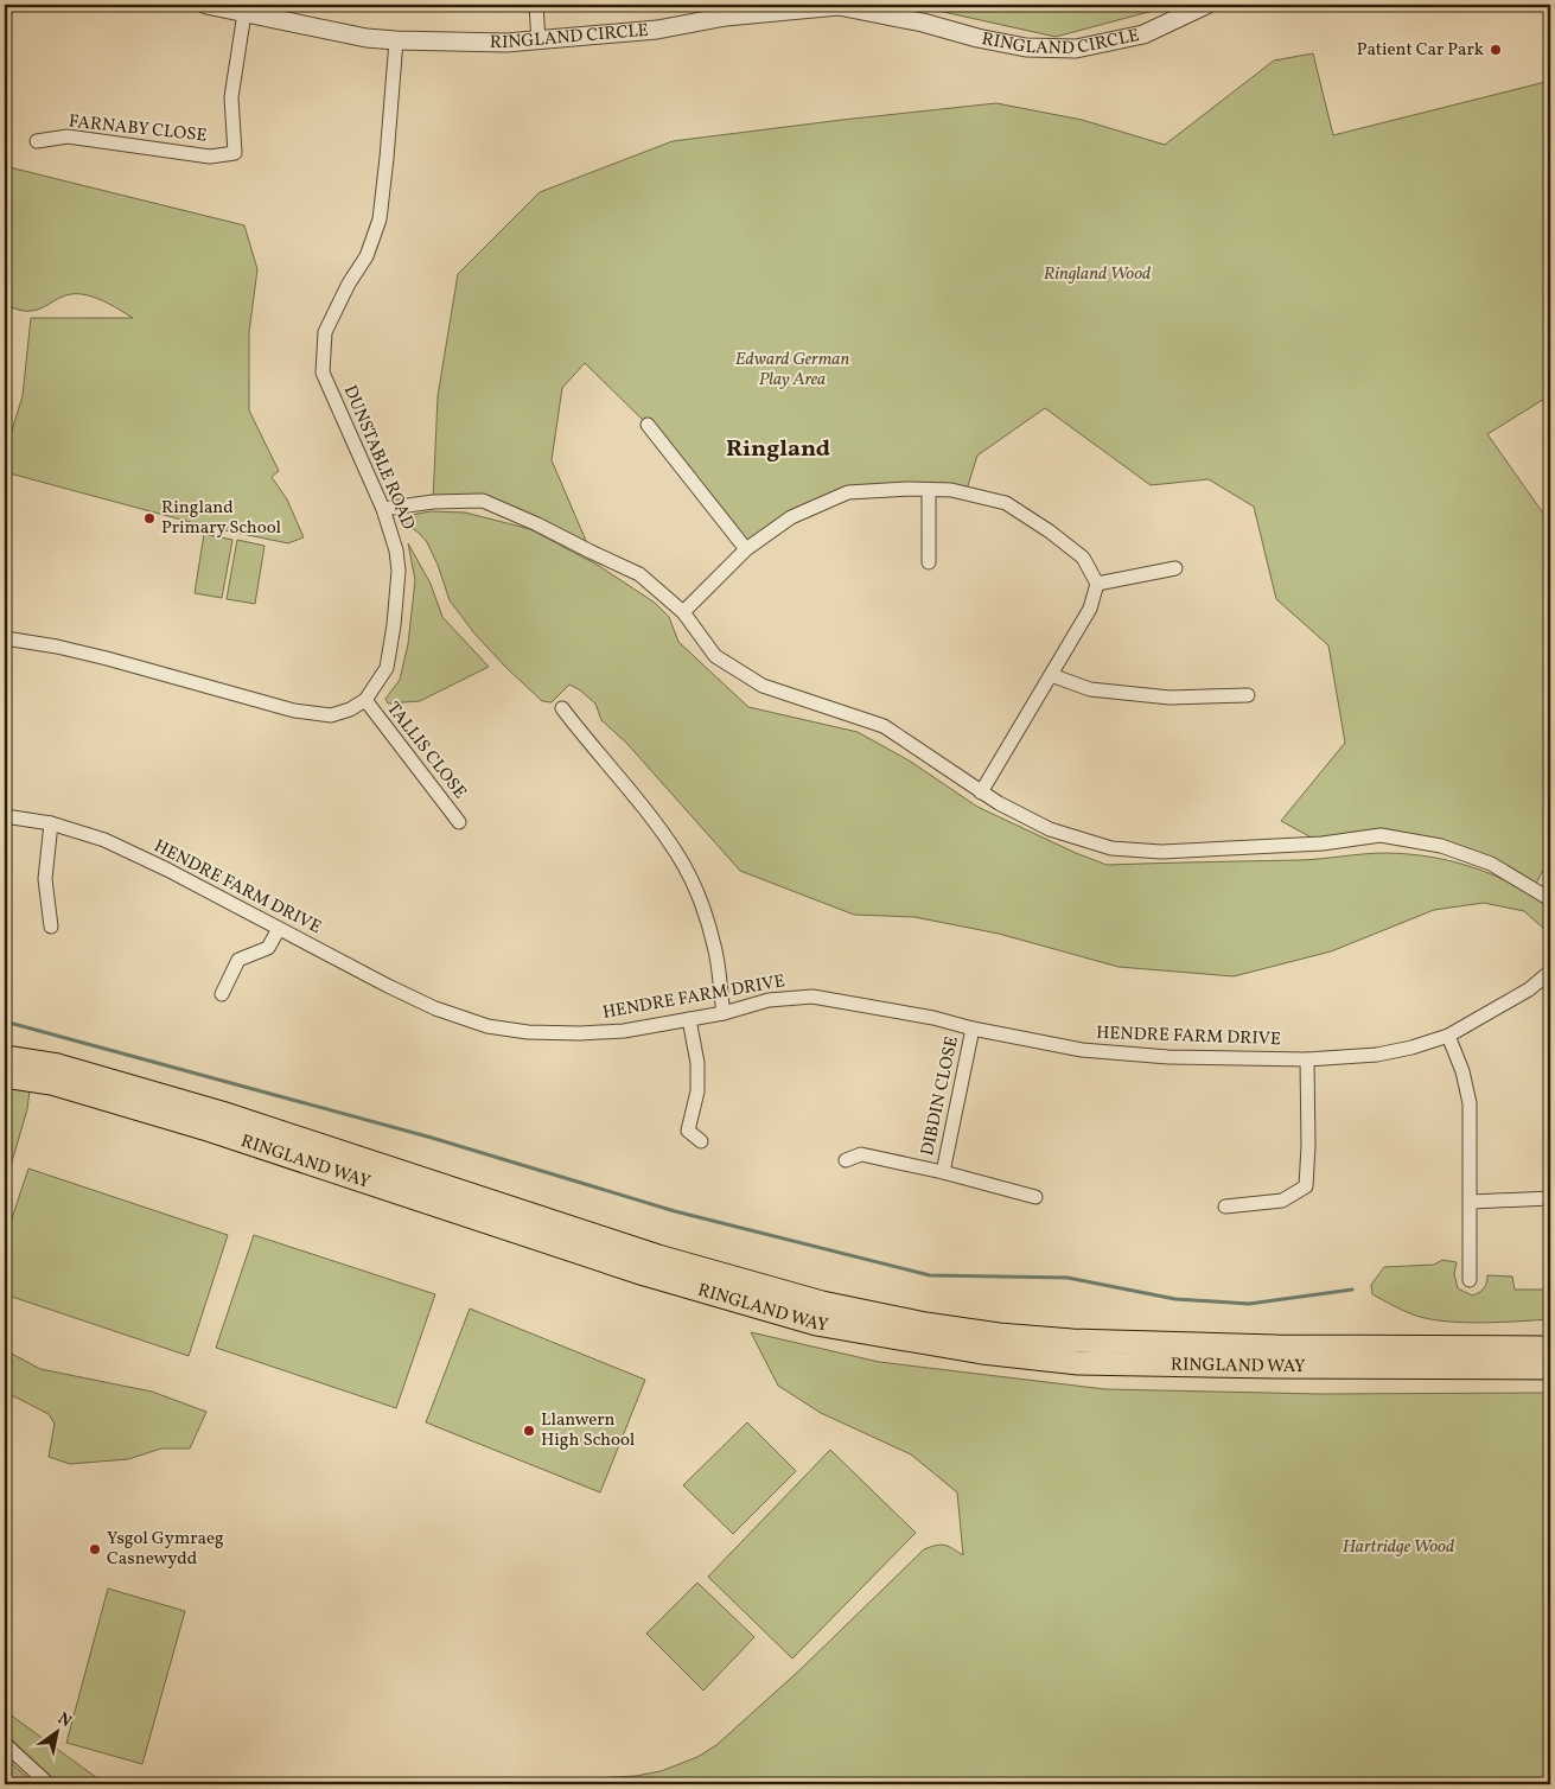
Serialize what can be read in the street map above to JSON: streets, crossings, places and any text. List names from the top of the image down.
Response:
{
  "streets": {
    "main road": ["RINGLAND WAY"],
    "street": [
      "RINGLAND CIRCLE",
      "FARNABY CLOSE",
      "DUNSTABLE ROAD",
      "TALLIS CLOSE",
      "HENDRE FARM DRIVE",
      "DIBDIN CLOSE"
    ]
  },
  "crossings": [
    ["RINGLAND CIRCLE", "FARNABY CLOSE"],
    ["RINGLAND CIRCLE", "DUNSTABLE ROAD"],
    ["DUNSTABLE ROAD", "TALLIS CLOSE"],
    ["HENDRE FARM DRIVE", "DIBDIN CLOSE"]
  ],
  "districts": ["Ringland"],
  "parks": ["Ringland Wood", "Edward German Play Area", "Hartridge Wood"],
  "places": [
    "Patient Car Park",
    "Ringland Primary School",
    "Llanwern High School",
    "Ysgol Gymraeg Casnewydd"
  ],
  "north": "top right"
}
